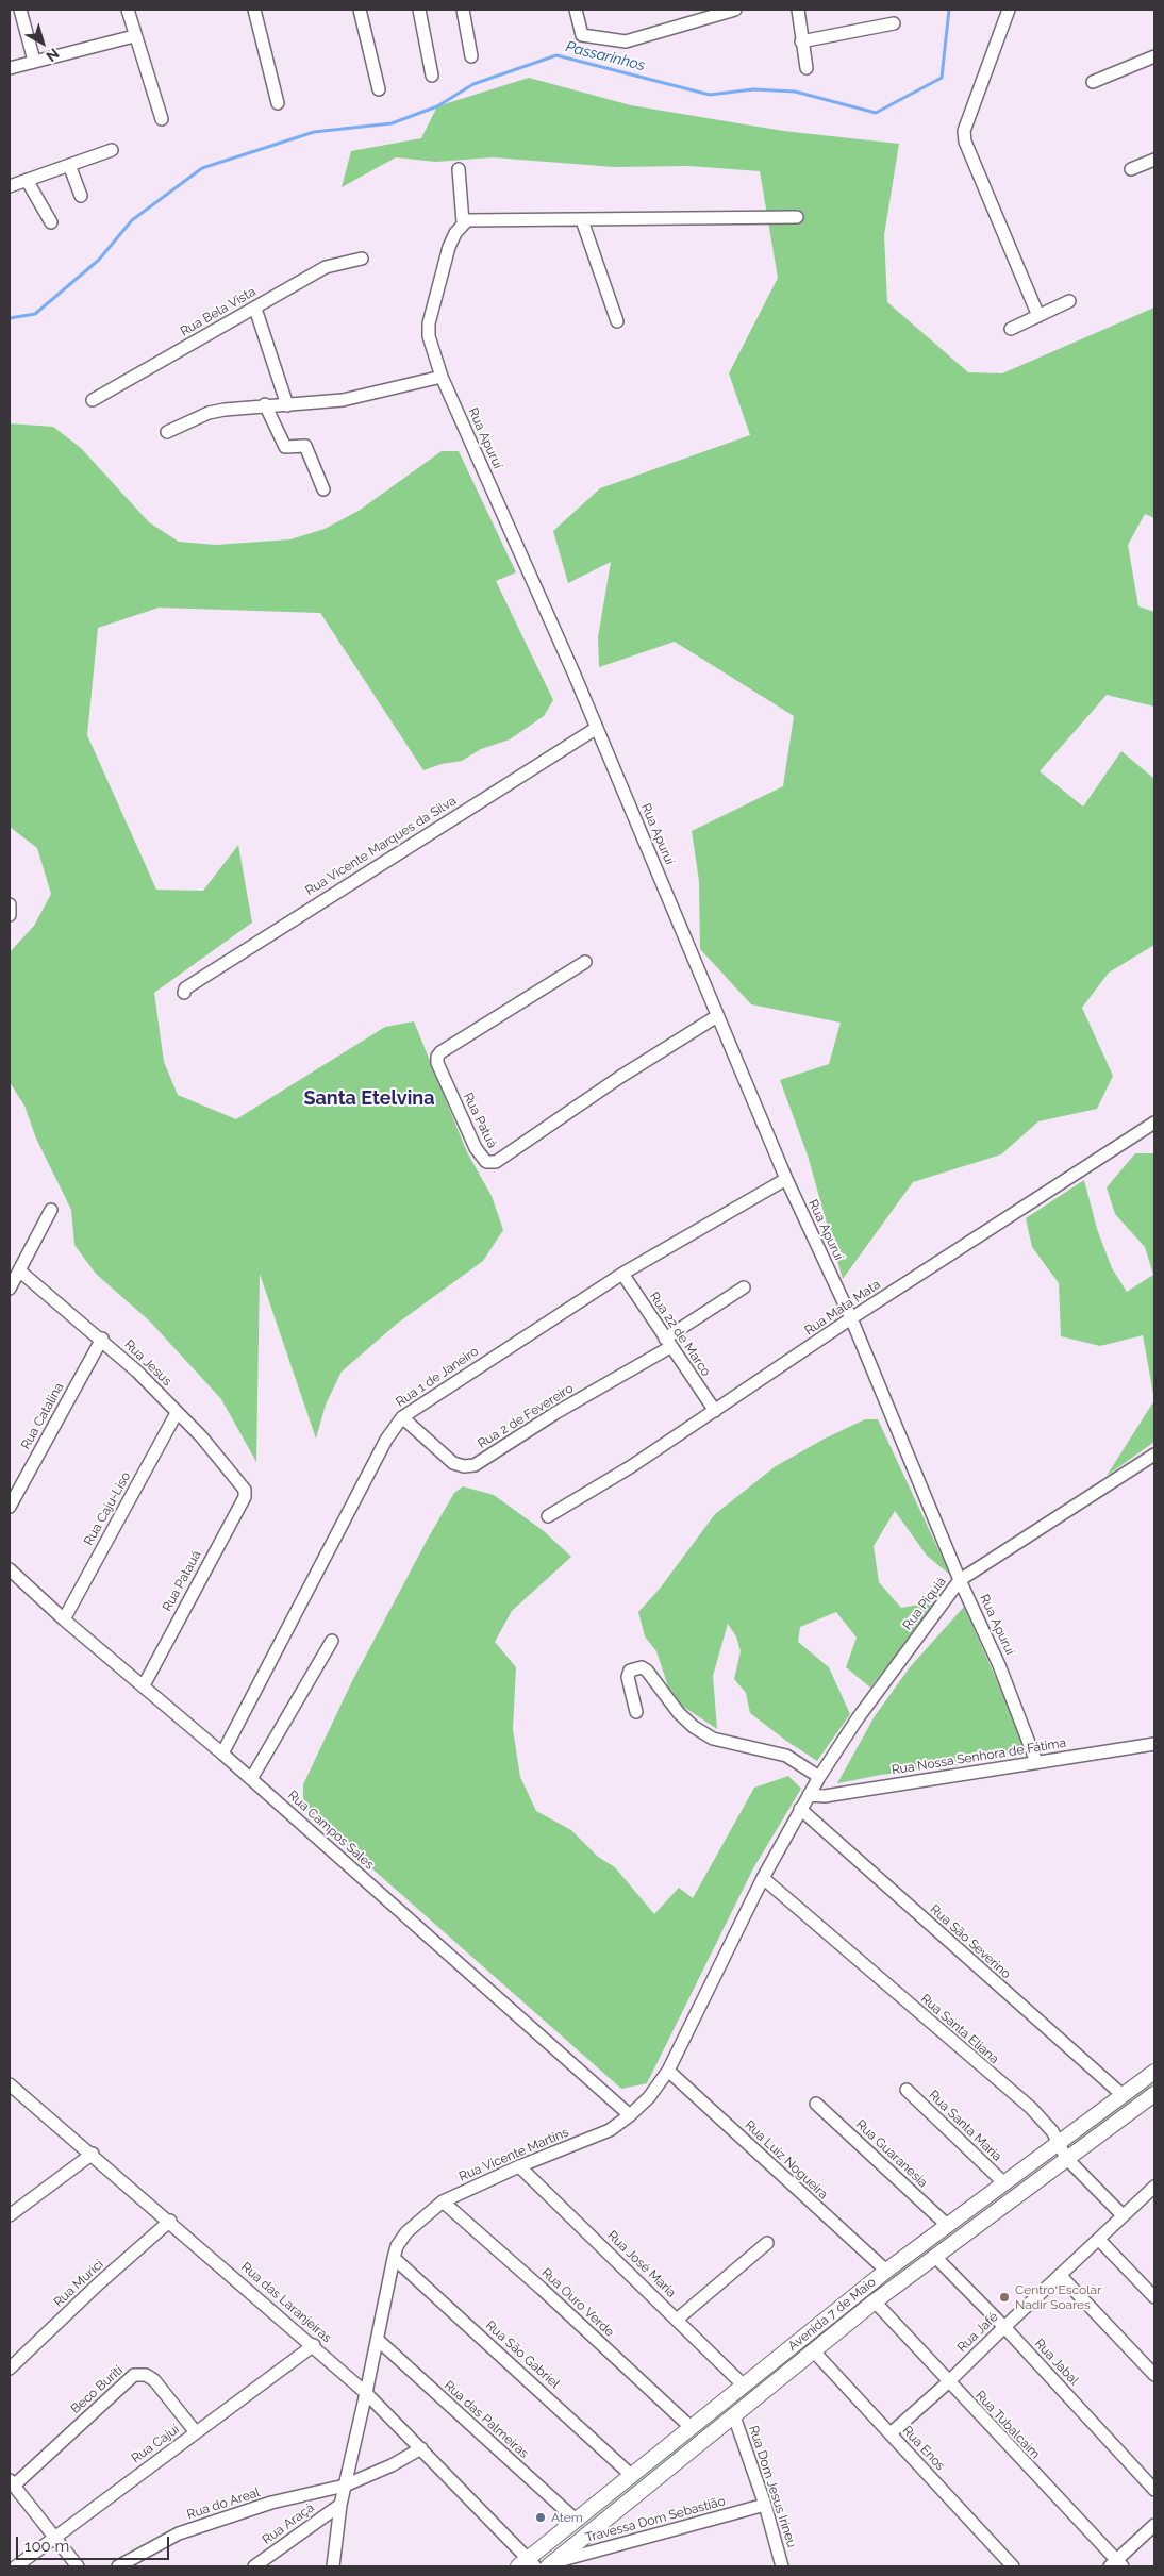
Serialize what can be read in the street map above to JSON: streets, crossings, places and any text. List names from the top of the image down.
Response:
{
  "streets": {
    "main road": ["Avenida 7 de Maio"],
    "street": [
      "Rua Bela Vista",
      "Rua Apuruí",
      "Rua Vicente Marques da Silva",
      "Rua Patuá",
      "Rua Mata Mata",
      "Rua 22 de Marco",
      "Rua Jesus",
      "Rua 1 de Janeiro",
      "Rua Catalina",
      "Rua 2 de Fevereiro",
      "Rua Caju-Liso",
      "Rua Patauá",
      "Rua Piquiá",
      "Rua Nossa Senhora de Fátima",
      "Rua Campos Sales",
      "Rua São Severino",
      "Rua Santa Eliana",
      "Rua Santa Maria",
      "Rua Guaranesia",
      "Rua Vicente Martins",
      "Rua Luiz Nogueira",
      "Rua José Maria",
      "Rua Murici",
      "Rua das Laranjeiras",
      "Rua Ouro Verde",
      "Rua Jafé",
      "Rua São Gabriel",
      "Rua Jabal",
      "Beco Buriti",
      "Rua das Palmeiras",
      "Rua Tubalcaim",
      "Rua Cajuí",
      "Rua Enos",
      "Rua Dom Jesus Irineu",
      "Rua do Areal",
      "Travessa Dom Sebastião",
      "Rua Araçá"
    ]
  },
  "crossings": [
    ["Rua Apuruí", "Rua Vicente Marques da Silva"],
    ["Rua Apuruí", "Rua Patuá"],
    ["Rua Apuruí", "Rua Mata Mata"],
    ["Rua Apuruí", "Rua 1 de Janeiro"],
    ["Rua Apuruí", "Rua Piquiá"],
    ["Rua Apuruí", "Rua Nossa Senhora de Fátima"],
    ["Rua Mata Mata", "Rua 22 de Marco"],
    ["Rua 22 de Marco", "Rua 1 de Janeiro"],
    ["Rua 22 de Marco", "Rua 2 de Fevereiro"],
    ["Rua Jesus", "Rua Catalina"],
    ["Rua Jesus", "Rua Caju-Liso"],
    ["Rua Jesus", "Rua Patauá"],
    ["Rua 1 de Janeiro", "Rua 2 de Fevereiro"],
    ["Rua 1 de Janeiro", "Rua Campos Sales"],
    ["Rua Caju-Liso", "Rua Campos Sales"],
    ["Rua Patauá", "Rua Campos Sales"],
    ["Rua Piquiá", "Rua Nossa Senhora de Fátima"],
    ["Rua Piquiá", "Rua São Severino"],
    ["Rua Piquiá", "Rua Vicente Martins"],
    ["Rua Campos Sales", "Rua Vicente Martins"],
    ["Rua São Severino", "Rua Vicente Martins"],
    ["Rua São Severino", "Avenida 7 de Maio"],
    ["Rua Santa Eliana", "Rua Vicente Martins"],
    ["Rua Santa Eliana", "Avenida 7 de Maio"],
    ["Rua Santa Eliana", "Rua Jafé"],
    ["Rua Santa Maria", "Avenida 7 de Maio"],
    ["Rua Guaranesia", "Avenida 7 de Maio"],
    ["Rua Vicente Martins", "Rua Luiz Nogueira"],
    ["Rua Vicente Martins", "Rua José Maria"],
    ["Rua Vicente Martins", "Rua das Laranjeiras"],
    ["Rua Vicente Martins", "Rua Ouro Verde"],
    ["Rua Vicente Martins", "Rua São Gabriel"],
    ["Rua Vicente Martins", "Rua das Palmeiras"],
    ["Rua Vicente Martins", "Rua do Areal"],
    ["Rua Vicente Martins", "Rua Araçá"],
    ["Rua Luiz Nogueira", "Avenida 7 de Maio"],
    ["Rua José Maria", "Avenida 7 de Maio"],
    ["Rua Murici", "Rua das Laranjeiras"],
    ["Rua das Laranjeiras", "Avenida 7 de Maio"],
    ["Rua das Laranjeiras", "Rua Cajuí"],
    ["Rua Ouro Verde", "Avenida 7 de Maio"],
    ["Avenida 7 de Maio", "Rua São Gabriel"],
    ["Avenida 7 de Maio", "Rua Jabal"],
    ["Avenida 7 de Maio", "Rua das Palmeiras"],
    ["Avenida 7 de Maio", "Rua Tubalcaim"],
    ["Avenida 7 de Maio", "Rua Enos"],
    ["Avenida 7 de Maio", "Rua Dom Jesus Irineu"],
    ["Avenida 7 de Maio", "Travessa Dom Sebastião"],
    ["Rua Jafé", "Rua Jabal"],
    ["Rua Jafé", "Rua Tubalcaim"],
    ["Rua Jafé", "Rua Enos"],
    ["Beco Buriti", "Rua Cajuí"],
    ["Rua Dom Jesus Irineu", "Travessa Dom Sebastião"]
  ],
  "districts": ["Santa Etelvina"],
  "water": ["Passarinhos"],
  "places": ["Centro Escolar Nadir Soares", "Atem"],
  "scale_bar": "100 m",
  "north": "bottom right"
}
